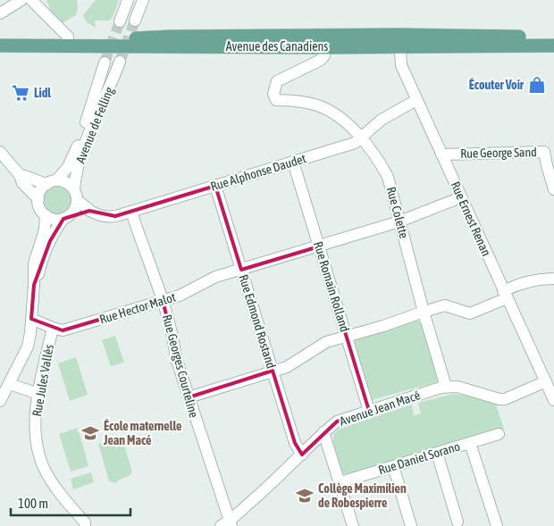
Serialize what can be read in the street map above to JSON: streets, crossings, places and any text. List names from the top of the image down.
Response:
{
  "streets": {
    "main road": ["Avenue des Canadiens"],
    "street": [
      "Avenue de Felling",
      "Rue George Sand",
      "Rue Alphonse Daudet",
      "Rue Colette",
      "Rue Ernest Renan",
      "Rue Romain Rolland",
      "Rue Hector Malot",
      "Rue Edmond Rostand",
      "Rue Georges Courteline",
      "Rue Jules Vallès",
      "Avenue Jean Macé",
      "Rue Daniel Sorano"
    ]
  },
  "crossings": [
    ["Avenue des Canadiens", "Rue Colette"],
    ["Avenue des Canadiens", "Rue Ernest Renan"],
    ["Avenue de Felling", "Rue Alphonse Daudet"],
    ["Rue George Sand", "Rue Ernest Renan"],
    ["Rue Alphonse Daudet", "Rue Colette"],
    ["Rue Alphonse Daudet", "Rue Ernest Renan"],
    ["Rue Alphonse Daudet", "Rue Romain Rolland"],
    ["Rue Alphonse Daudet", "Rue Edmond Rostand"],
    ["Rue Alphonse Daudet", "Rue Georges Courteline"],
    ["Rue Colette", "Rue Hector Malot"],
    ["Rue Colette", "Avenue Jean Macé"],
    ["Rue Ernest Renan", "Rue Hector Malot"],
    ["Rue Ernest Renan", "Avenue Jean Macé"],
    ["Rue Romain Rolland", "Rue Hector Malot"],
    ["Rue Romain Rolland", "Avenue Jean Macé"],
    ["Rue Hector Malot", "Rue Edmond Rostand"],
    ["Rue Hector Malot", "Rue Georges Courteline"],
    ["Rue Hector Malot", "Rue Jules Vallès"],
    ["Rue Edmond Rostand", "Avenue Jean Macé"],
    ["Rue Georges Courteline", "Avenue Jean Macé"]
  ],
  "places": {
    "shop": ["Écouter Voir"],
    "supermarket": ["Lidl"],
    "school or university": ["École maternelle Jean Macé", "Collège Maximilien de Robespierre"]
  },
  "scale_bar": "100 m"
}
